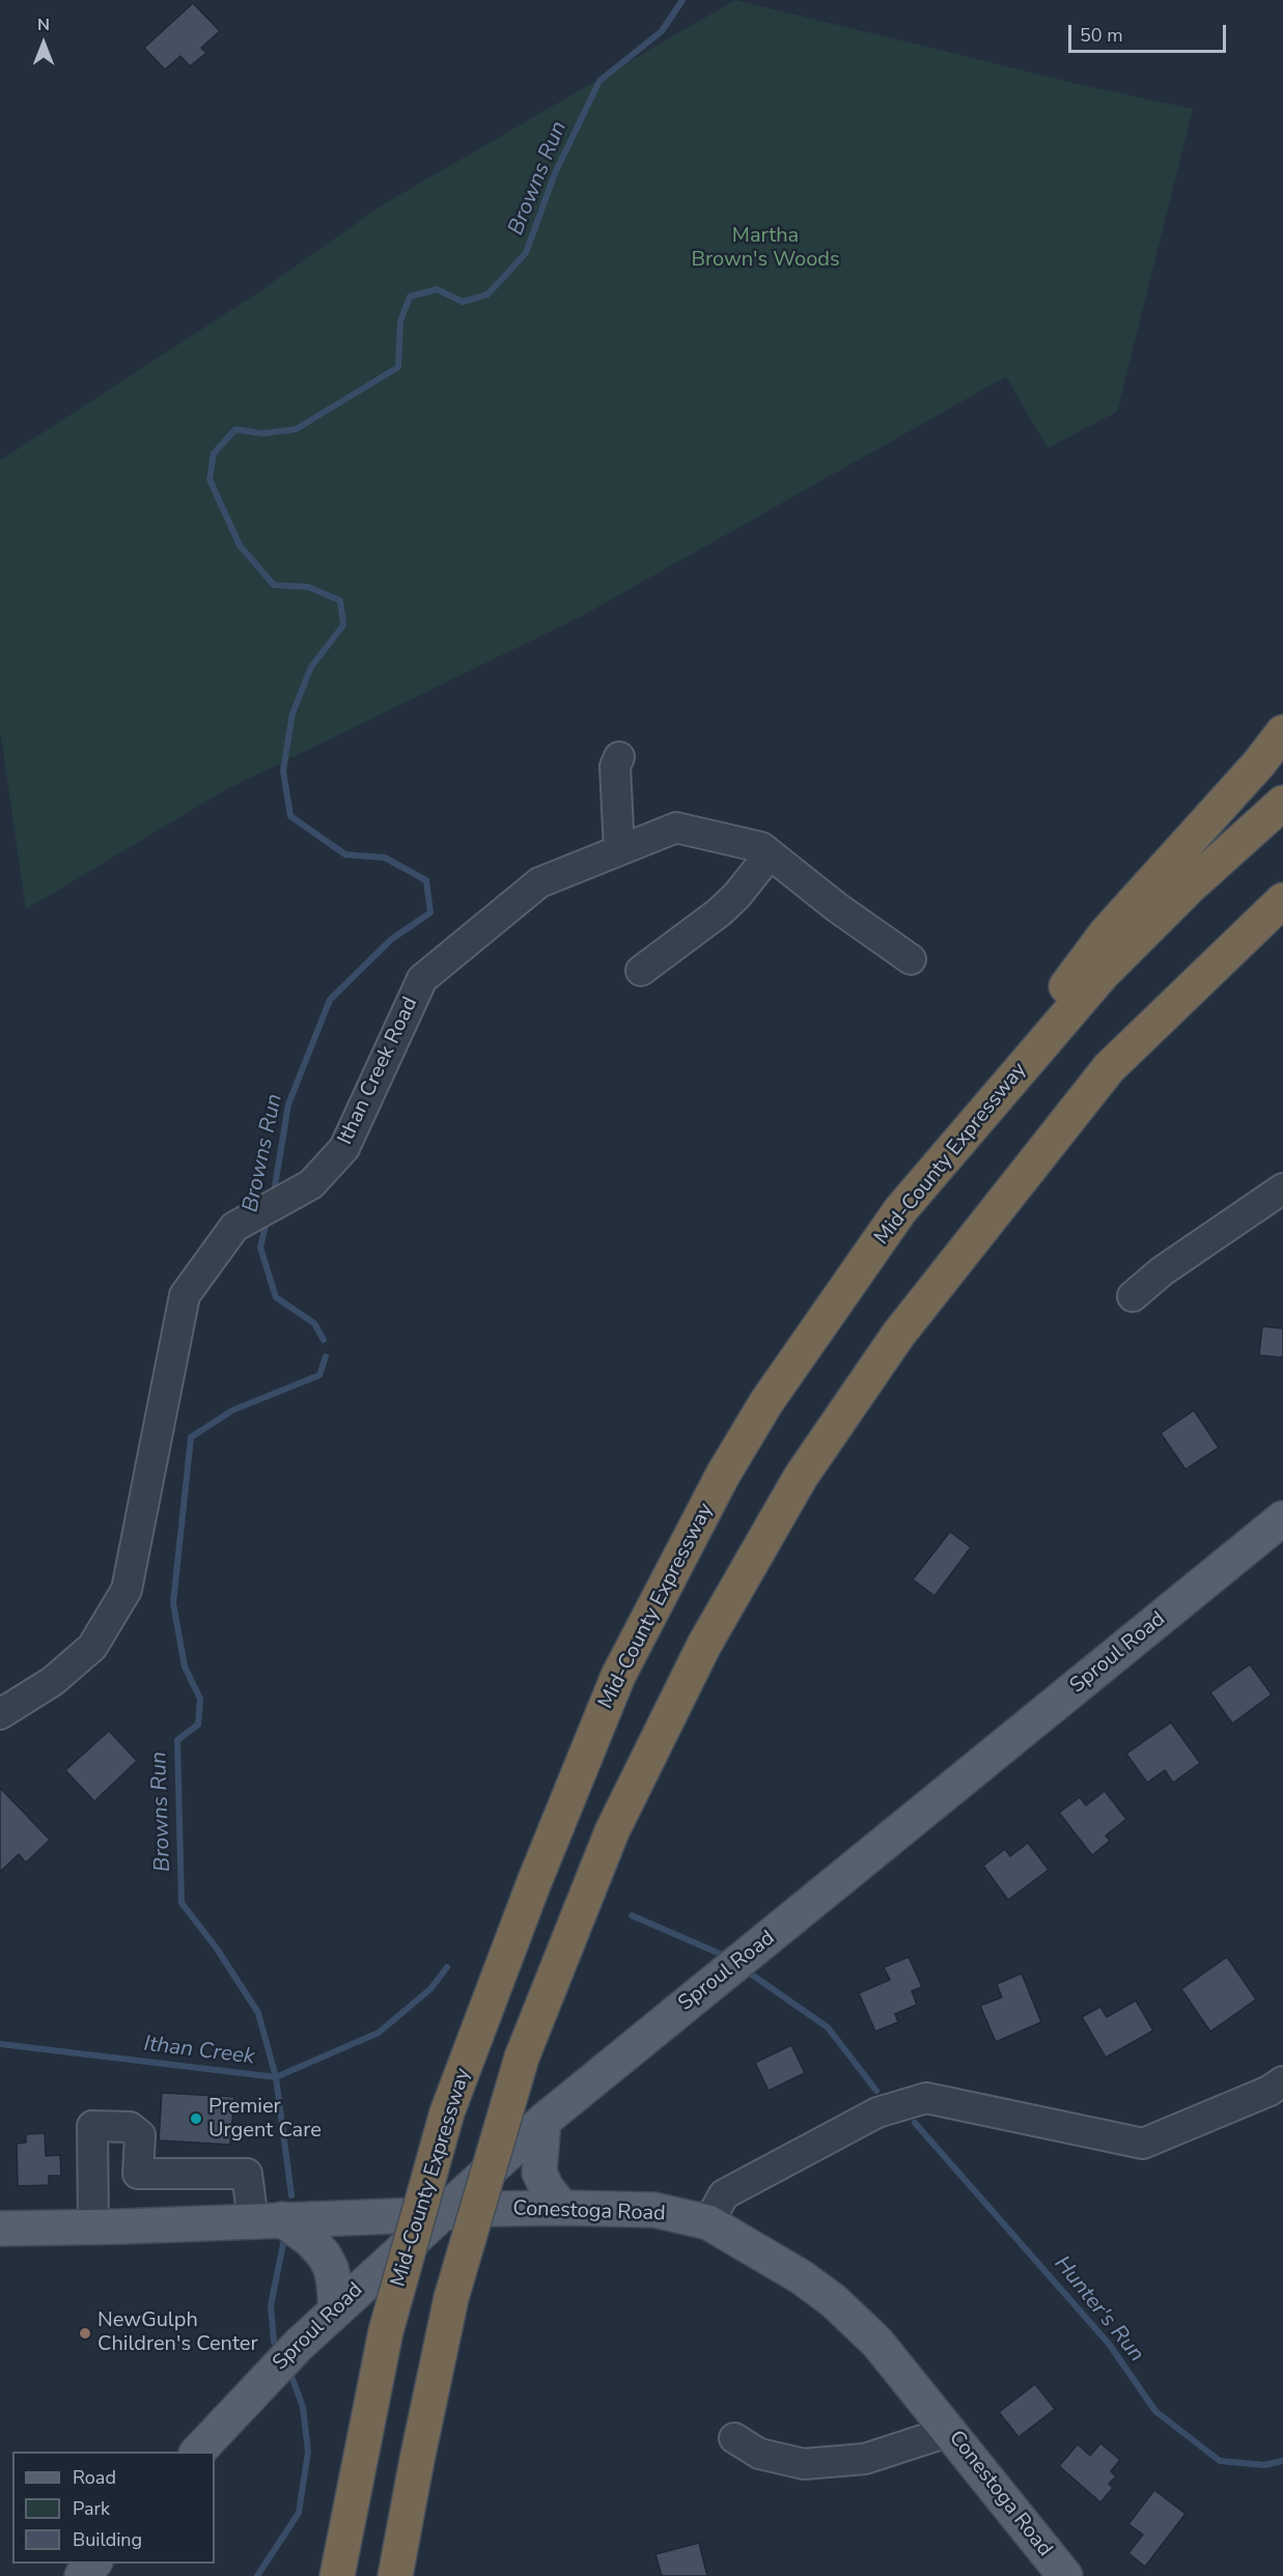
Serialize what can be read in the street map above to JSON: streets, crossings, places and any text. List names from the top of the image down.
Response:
{
  "streets": {
    "highway": ["Mid-County Expressway"],
    "main road": ["Sproul Road", "Conestoga Road"],
    "street": ["Ithan Creek Road"]
  },
  "crossings": [
    ["Sproul Road", "Conestoga Road"]
  ],
  "water": ["Browns Run", "Ithan Creek", "Hunter's Run"],
  "parks": ["Martha Brown's Woods"],
  "places": ["Premier Urgent Care", "NewGulph Children's Center"],
  "legend": ["Road", "Park", "Building"],
  "scale_bar": "50 m",
  "north": "top"
}
